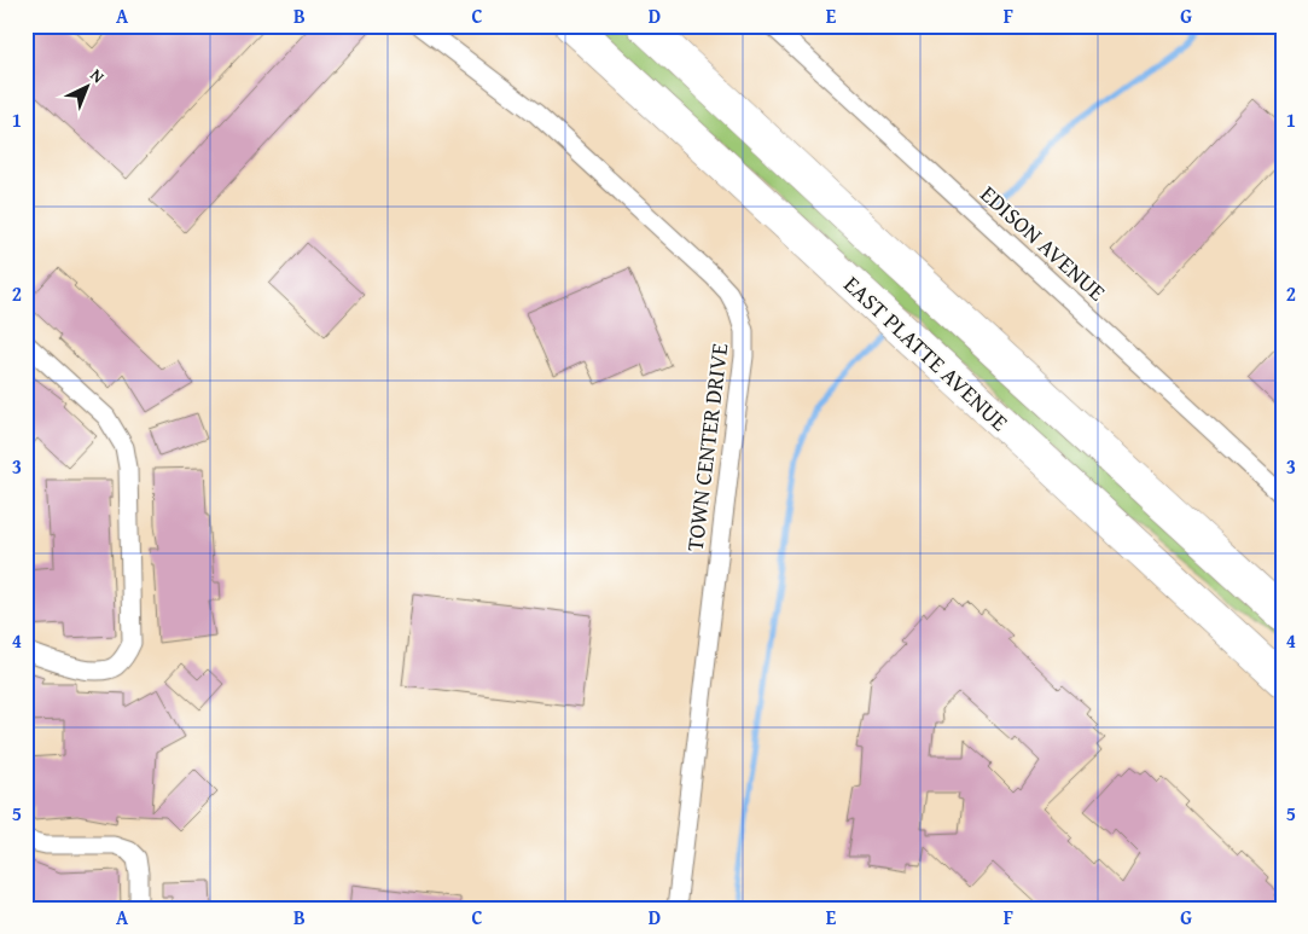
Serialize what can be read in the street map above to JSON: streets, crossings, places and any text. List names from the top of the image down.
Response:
{
  "streets": {
    "highway": ["EAST PLATTE AVENUE"],
    "street": ["EDISON AVENUE", "TOWN CENTER DRIVE"]
  },
  "north": "top right",
  "grid": {
    "columns": [
      "A",
      "B",
      "C",
      "D",
      "E",
      "F",
      "G"
    ],
    "rows": [
      "1",
      "2",
      "3",
      "4",
      "5"
    ]
  }
}
